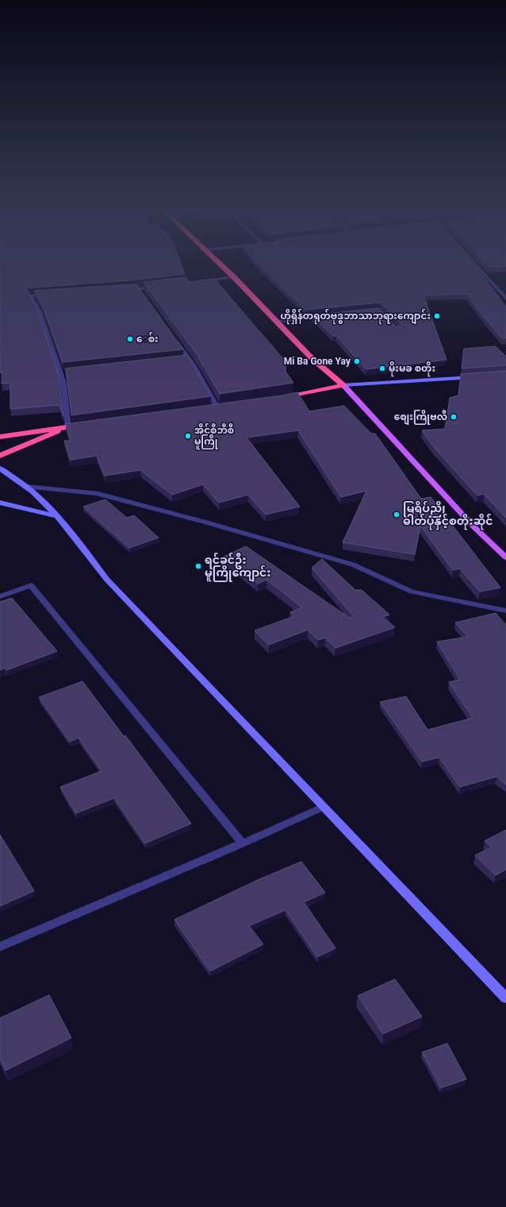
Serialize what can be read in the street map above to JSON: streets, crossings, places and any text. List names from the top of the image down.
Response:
{
  "places": [
    "ဟိုရှိန်တရုတ်ဗုဒ္ဓဘာသာဘုရားကျောင်း",
    "ေစ်း",
    "Mi Ba Gone Yay",
    "မိုးမခ စတိုး",
    "စျေးကြိုဗလီ",
    "အိုင်စီဘီစီ မူကြို",
    "မြရိပ်ညို ဓါတ်ပုံနှင့်စတိုးဆိုင်",
    "ရင်ခွင်ဦး မူကြိုကျောင်း"
  ]
}
